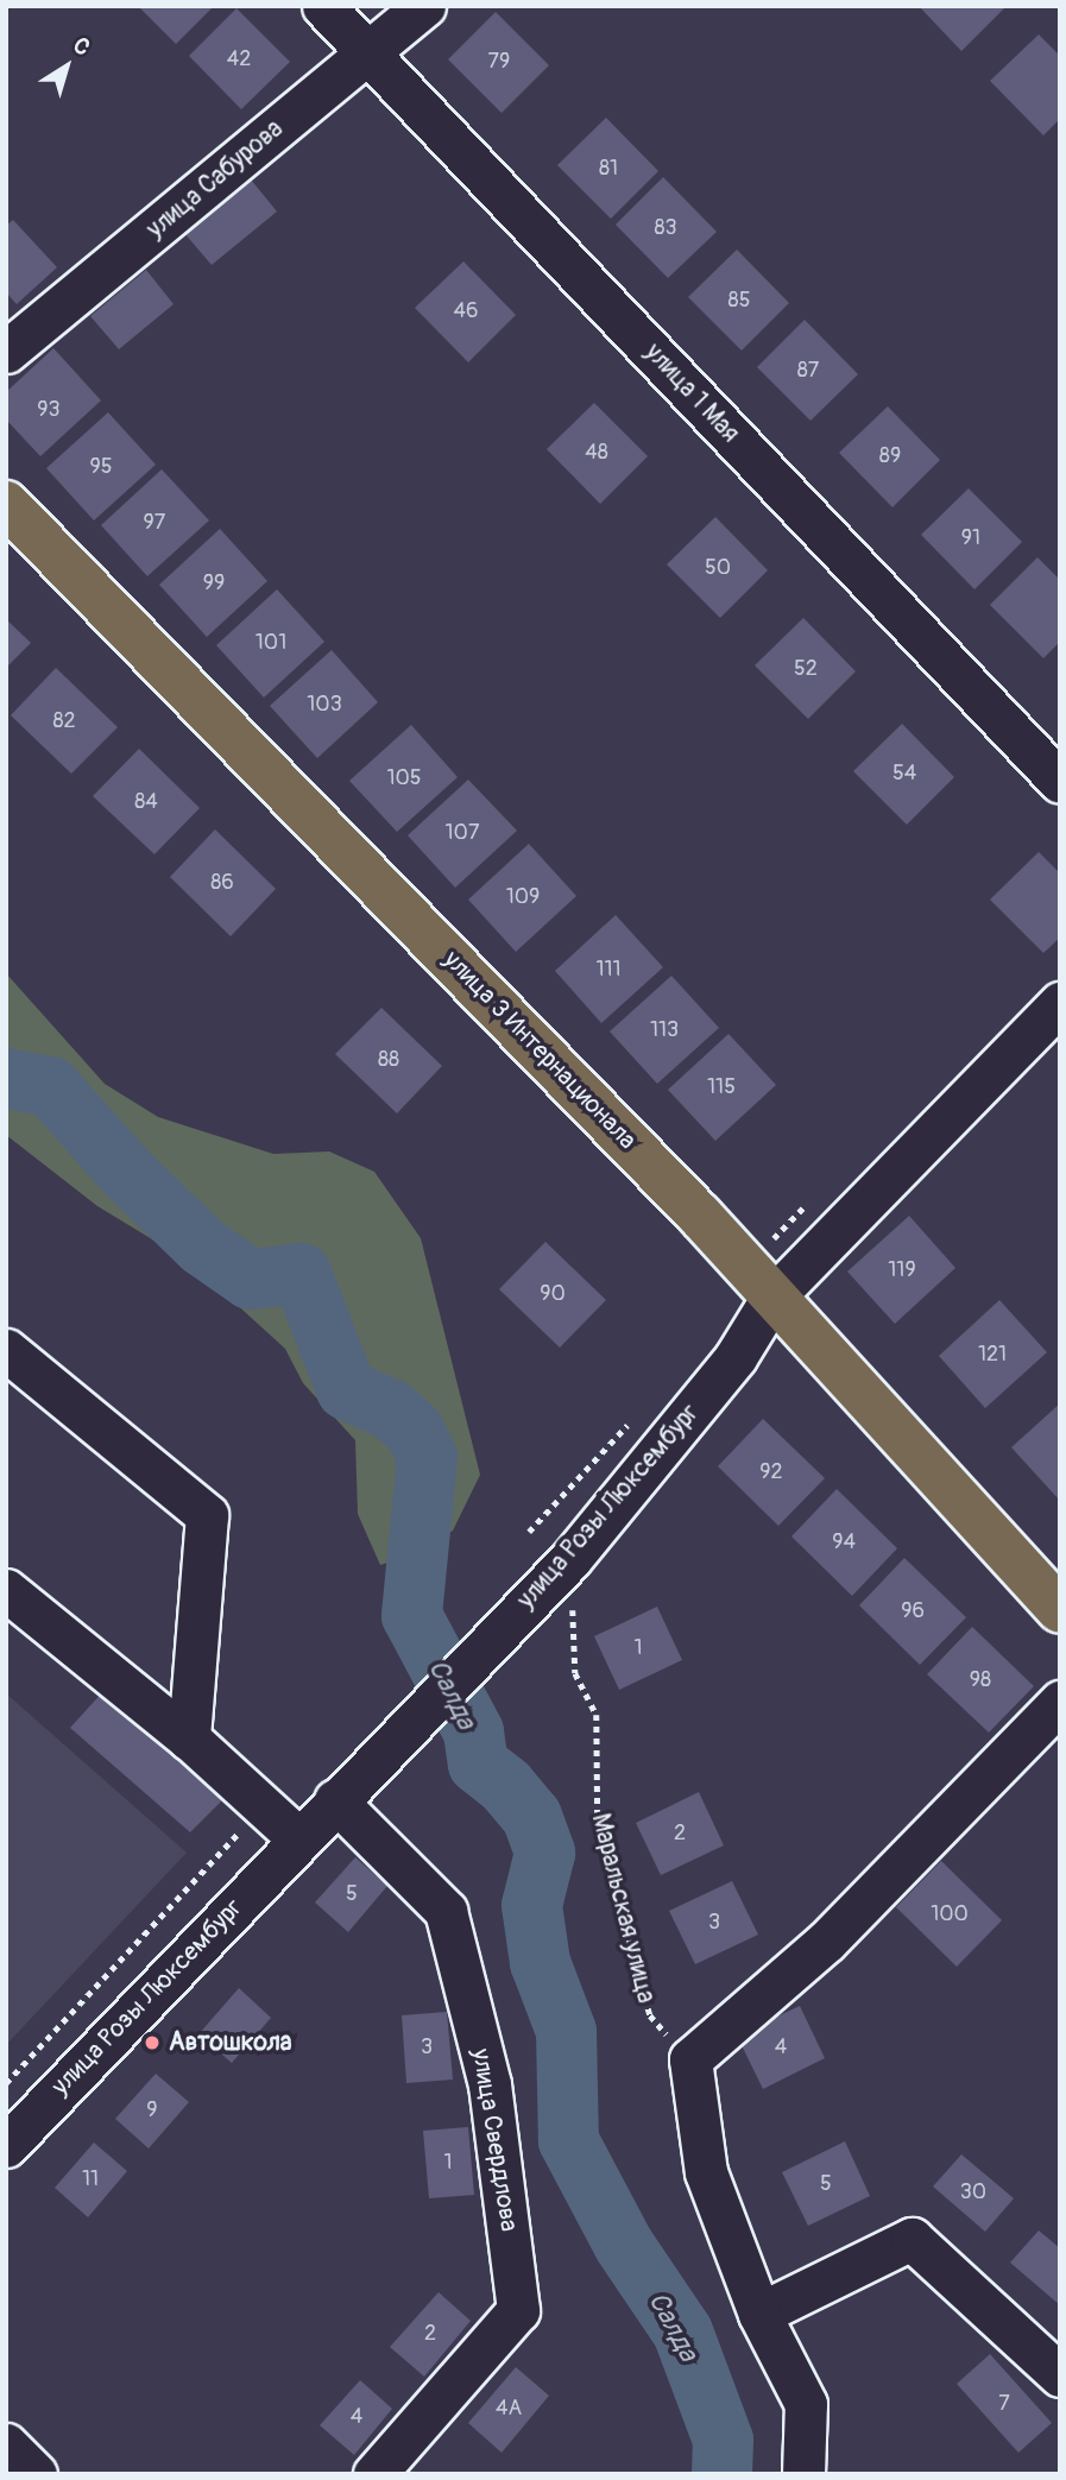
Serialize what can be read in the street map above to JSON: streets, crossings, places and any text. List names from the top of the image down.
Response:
{
  "streets": {
    "main road": ["улица 3 Интернационала"],
    "street": [
      "улица Сабурова",
      "улица 1 Мая",
      "улица Розы Люксембург",
      "улица Свердлова"
    ],
    "path": ["Маральская улица"]
  },
  "crossings": [
    ["улица Сабурова", "улица 1 Мая"],
    ["улица 3 Интернационала", "улица Розы Люксембург"],
    ["улица Розы Люксембург", "Маральская улица"],
    ["улица Розы Люксембург", "улица Свердлова"]
  ],
  "water": ["Салда"],
  "places": ["Автошкола"],
  "house_numbers": [
    "42",
    "79",
    "81",
    "83",
    "85",
    "46",
    "87",
    "93",
    "48",
    "89",
    "95",
    "97",
    "91",
    "50",
    "99",
    "101",
    "52",
    "103",
    "82",
    "54",
    "105",
    "84",
    "107",
    "86",
    "109",
    "111",
    "113",
    "88",
    "115",
    "119",
    "90",
    "121",
    "92",
    "94",
    "96",
    "1",
    "98",
    "2",
    "5",
    "100",
    "3",
    "3",
    "4",
    "9",
    "1",
    "11",
    "5",
    "30",
    "2",
    "7",
    "4А",
    "4"
  ],
  "north": "top right"
}
